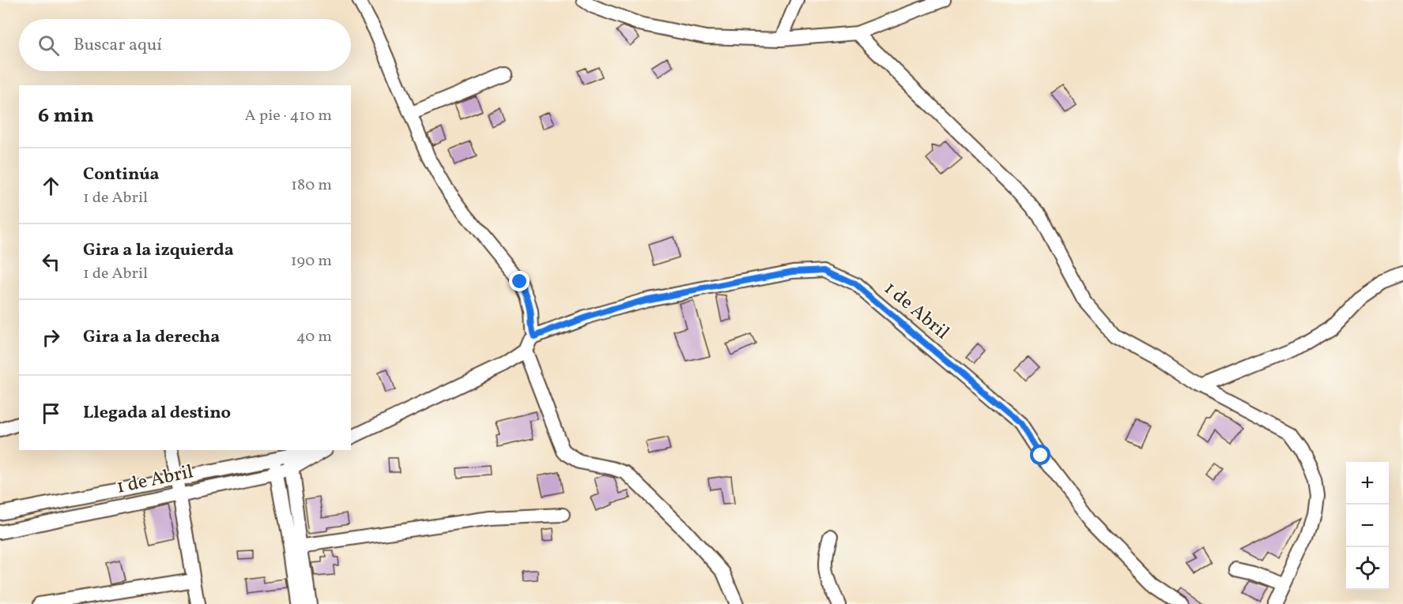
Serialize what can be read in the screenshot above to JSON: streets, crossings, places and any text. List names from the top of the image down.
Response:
{
  "streets": {
    "street": ["1 de Abril"]
  },
  "page": {
    "search": "Buscar aquí",
    "heading": ["6 min", "A pie · 410 m"],
    "list": [
      ["Continúa", "1 de Abril", "180 m"],
      ["Gira a la izquierda", "1 de Abril", "190 m"],
      ["Gira a la derecha", "40 m"],
      "Llegada al destino"
    ],
    "map_buttons": ["+", "−"]
  }
}
